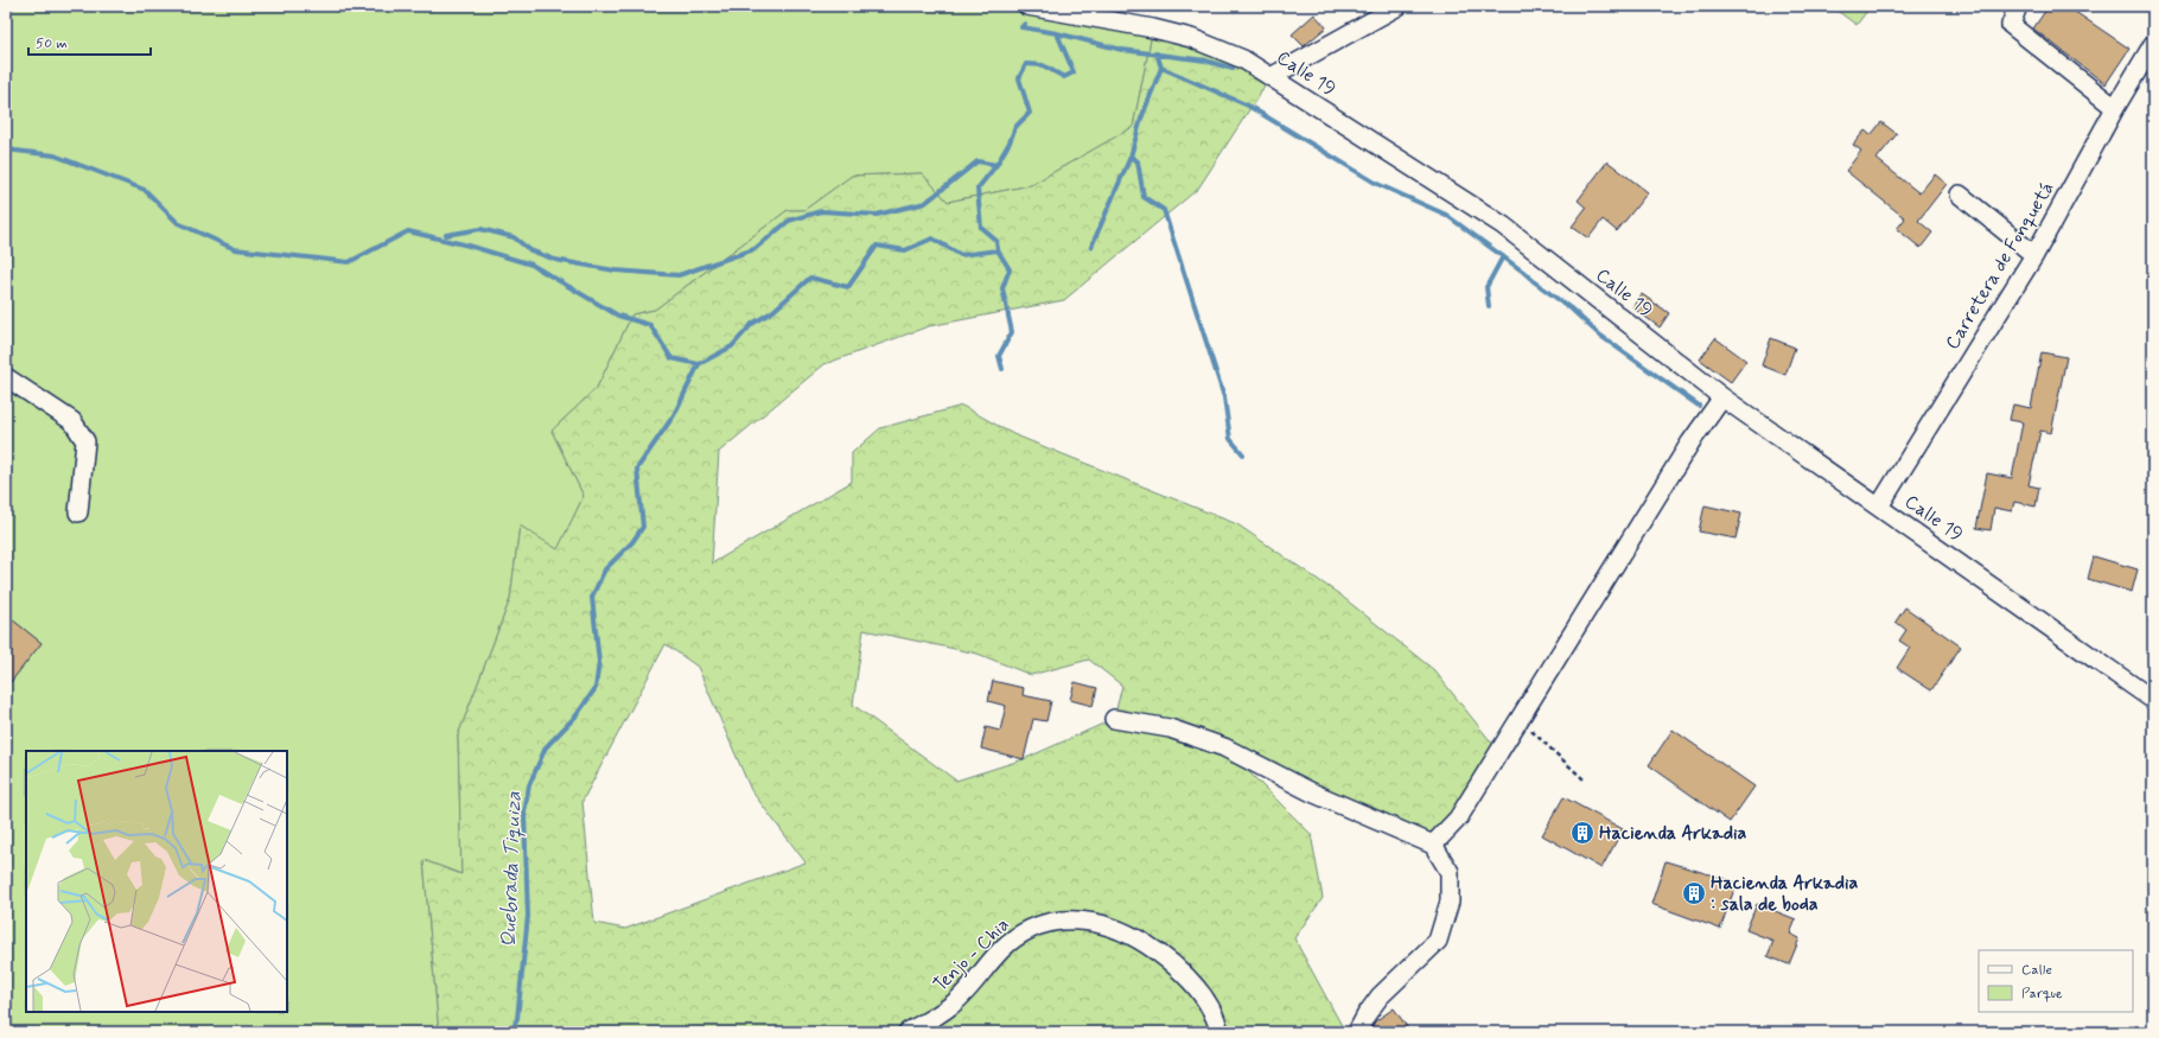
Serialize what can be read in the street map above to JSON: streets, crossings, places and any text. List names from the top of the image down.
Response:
{
  "streets": {
    "street": ["Calle 19", "Carretera de Fonquetá", "Tenjo - Chia"]
  },
  "crossings": [
    ["Calle 19", "Carretera de Fonquetá"]
  ],
  "water": ["Quebrada Tiquiza"],
  "places": {
    "building": ["Hacienda Arkadia", "Hacienda Arkadia : sala de boda"]
  },
  "legend": ["Calle", "Parque"],
  "scale_bar": "50 m"
}
